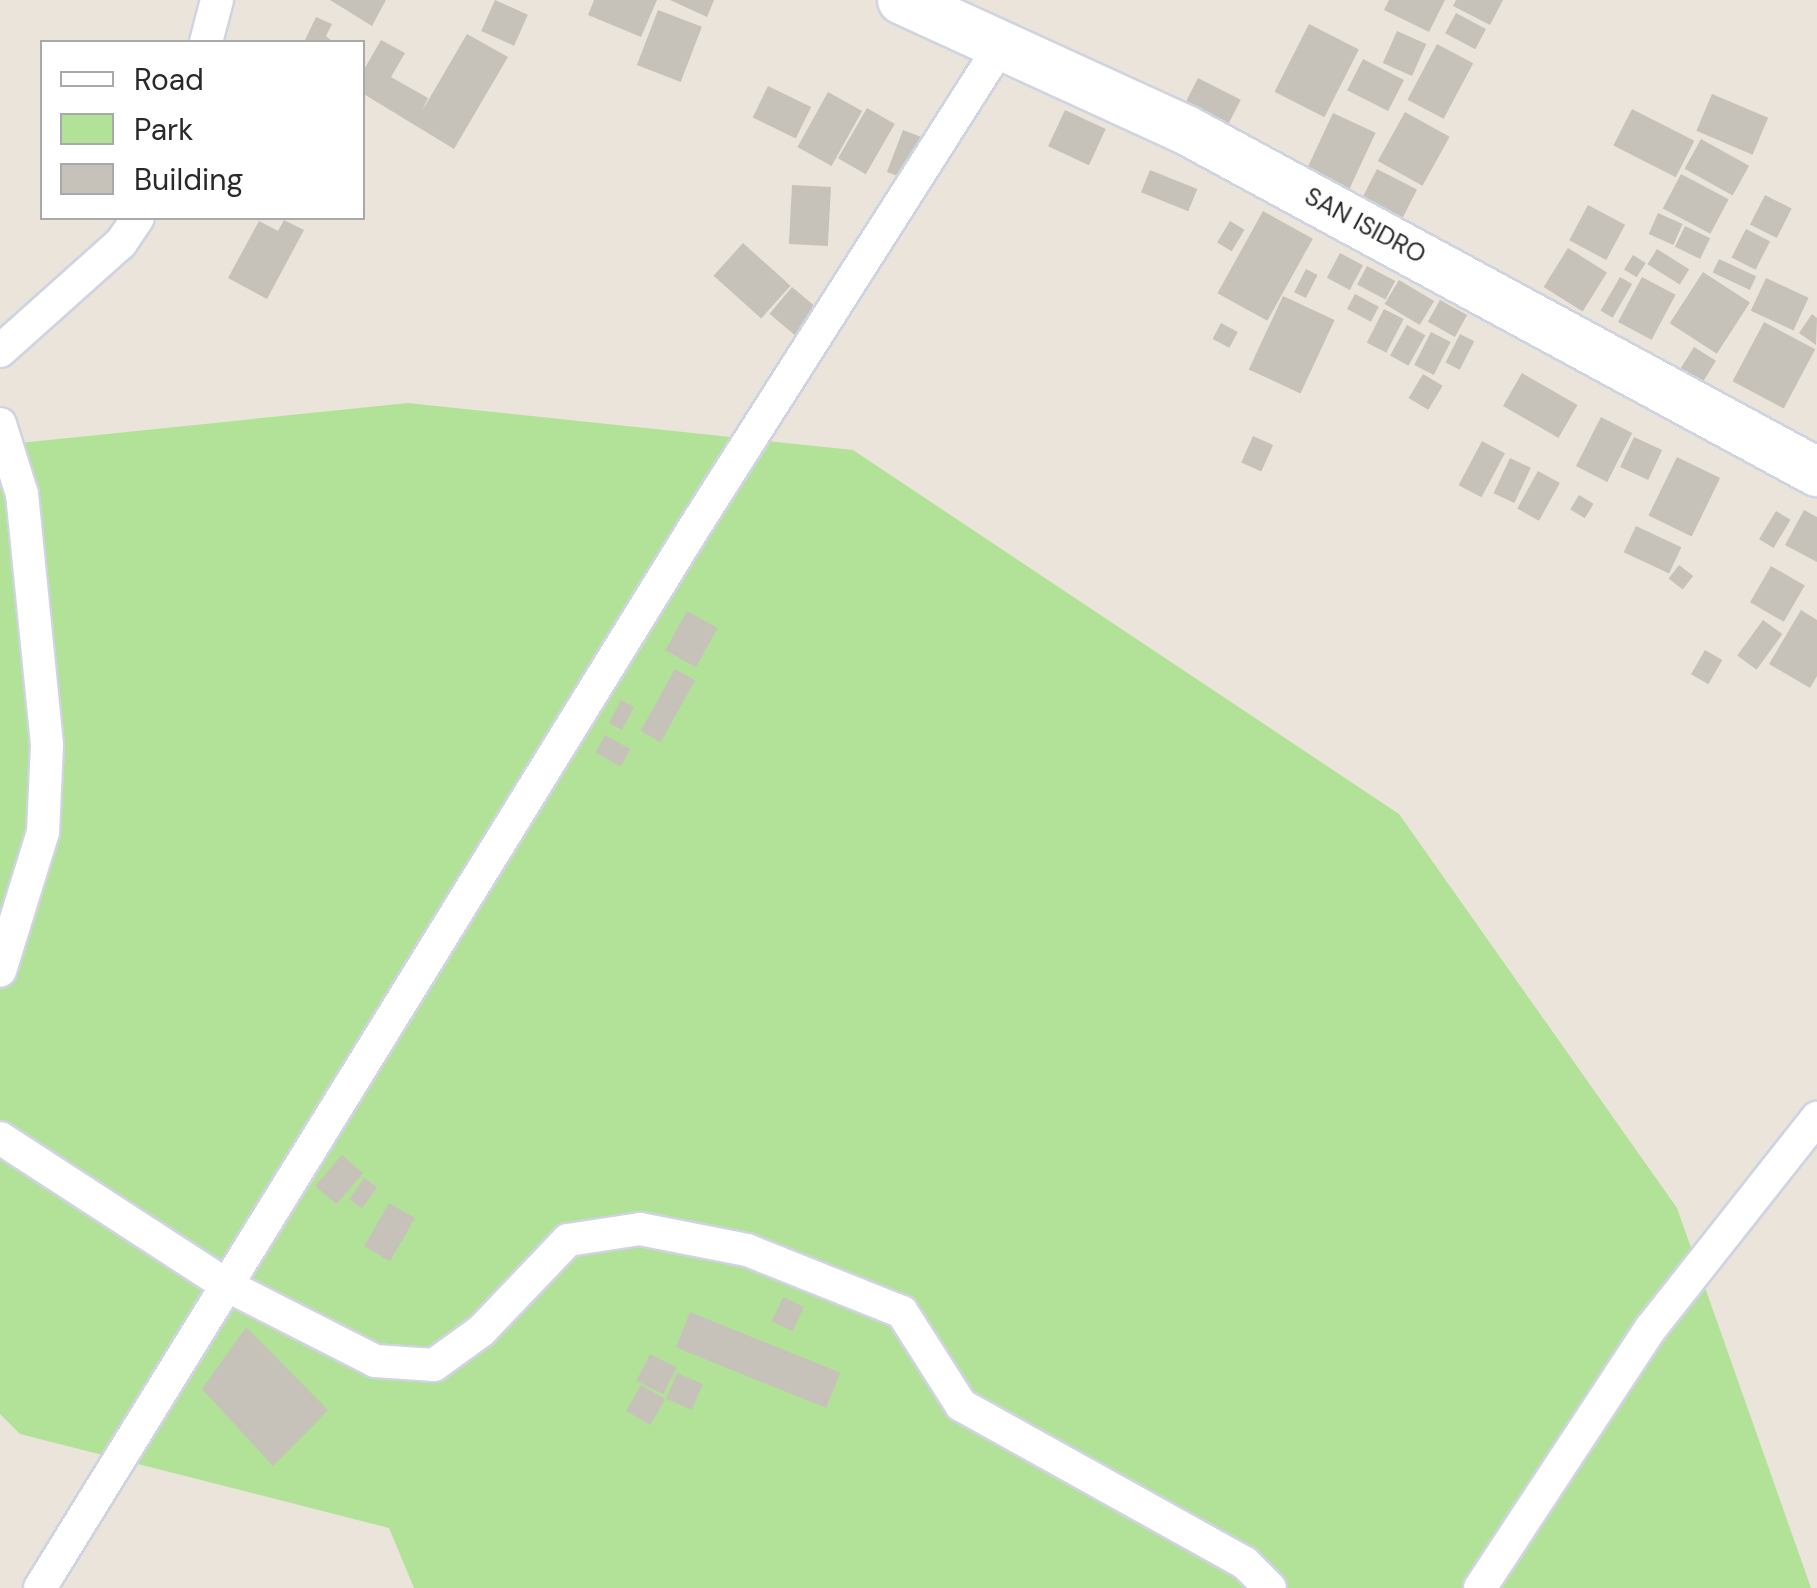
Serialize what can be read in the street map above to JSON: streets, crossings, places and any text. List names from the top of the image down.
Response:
{
  "streets": {
    "street": ["SAN ISIDRO"]
  },
  "legend": ["Road", "Park", "Building"]
}
